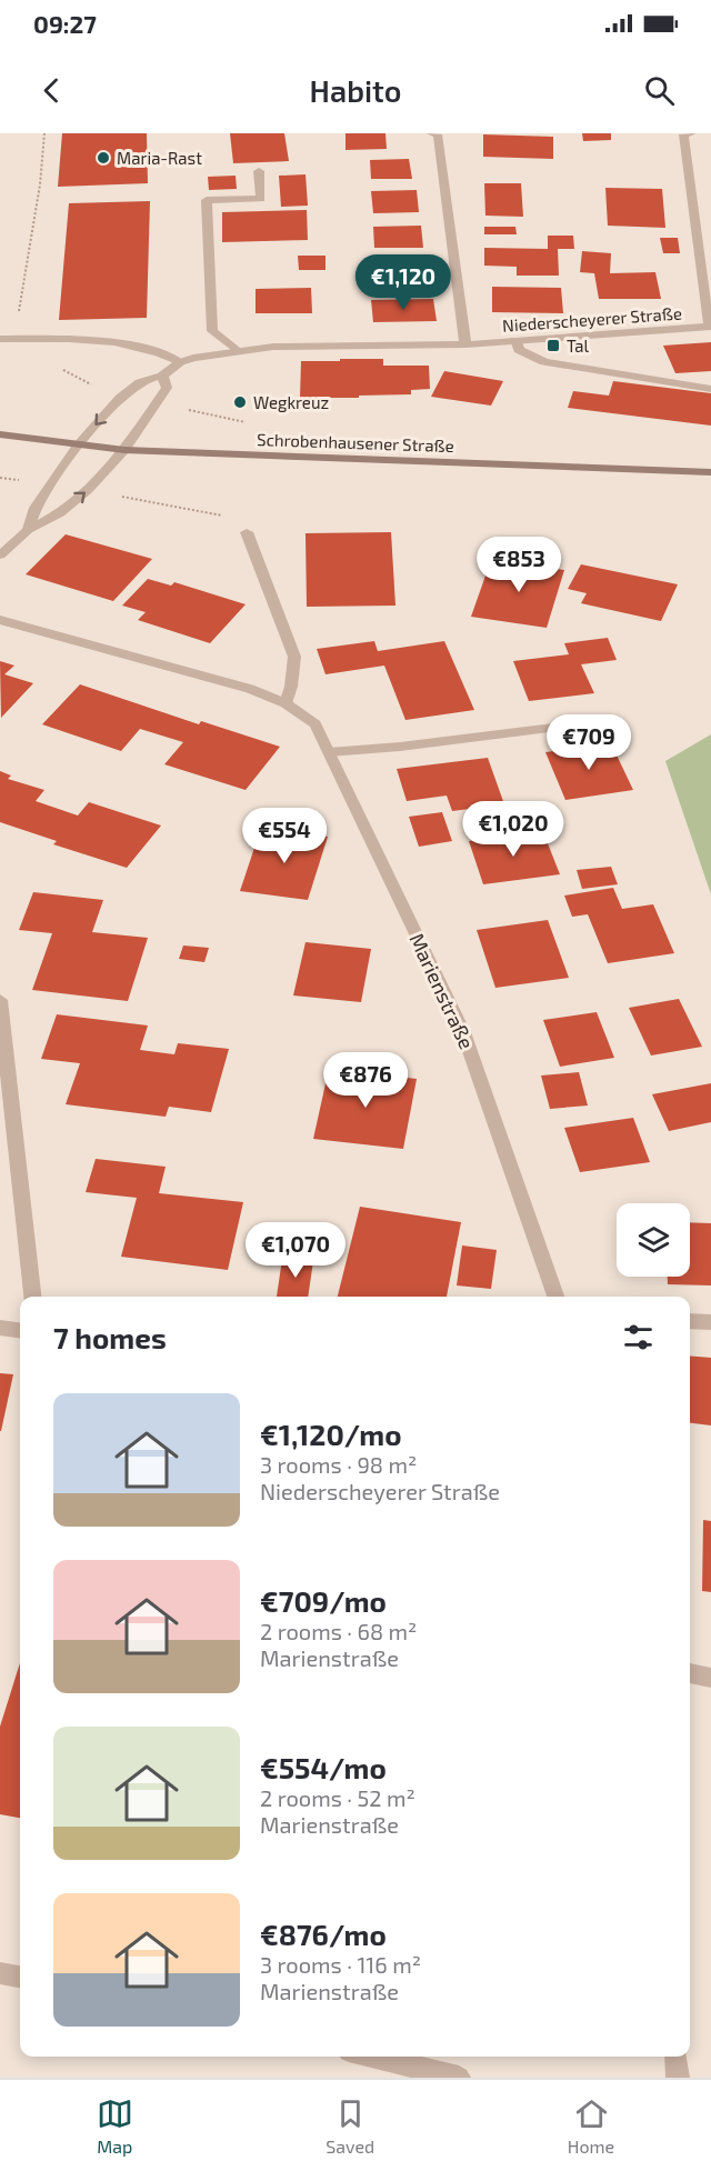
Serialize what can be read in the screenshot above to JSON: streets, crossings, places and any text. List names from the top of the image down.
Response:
{
  "streets": {
    "main road": ["Schrobenhausener Straße"],
    "street": ["Niederscheyerer Straße", "Marienstraße"]
  },
  "crossings": [
    ["Niederscheyerer Straße", "Schrobenhausener Straße"]
  ],
  "places": {
    "other": ["Maria-Rast", "Wegkreuz"],
    "transit": ["Tal"]
  },
  "page": {
    "status": "09:27",
    "header": "Habito",
    "price": [
      "€1,120",
      "€853",
      "€709",
      "€1,020",
      "€554",
      "€876",
      "€1,070"
    ],
    "heading": "7 homes",
    "list": [
      {
        "name": "€1,120/mo",
        "note": "3 rooms · 98 m² · Niederscheyerer Straße"
      },
      {
        "name": "€709/mo",
        "note": "2 rooms · 68 m² · Marienstraße"
      },
      {
        "name": "€554/mo",
        "note": "2 rooms · 52 m² · Marienstraße"
      },
      {
        "name": "€876/mo",
        "note": "3 rooms · 116 m² · Marienstraße"
      }
    ],
    "tabs": ["Map", "Saved", "Home"]
  }
}
